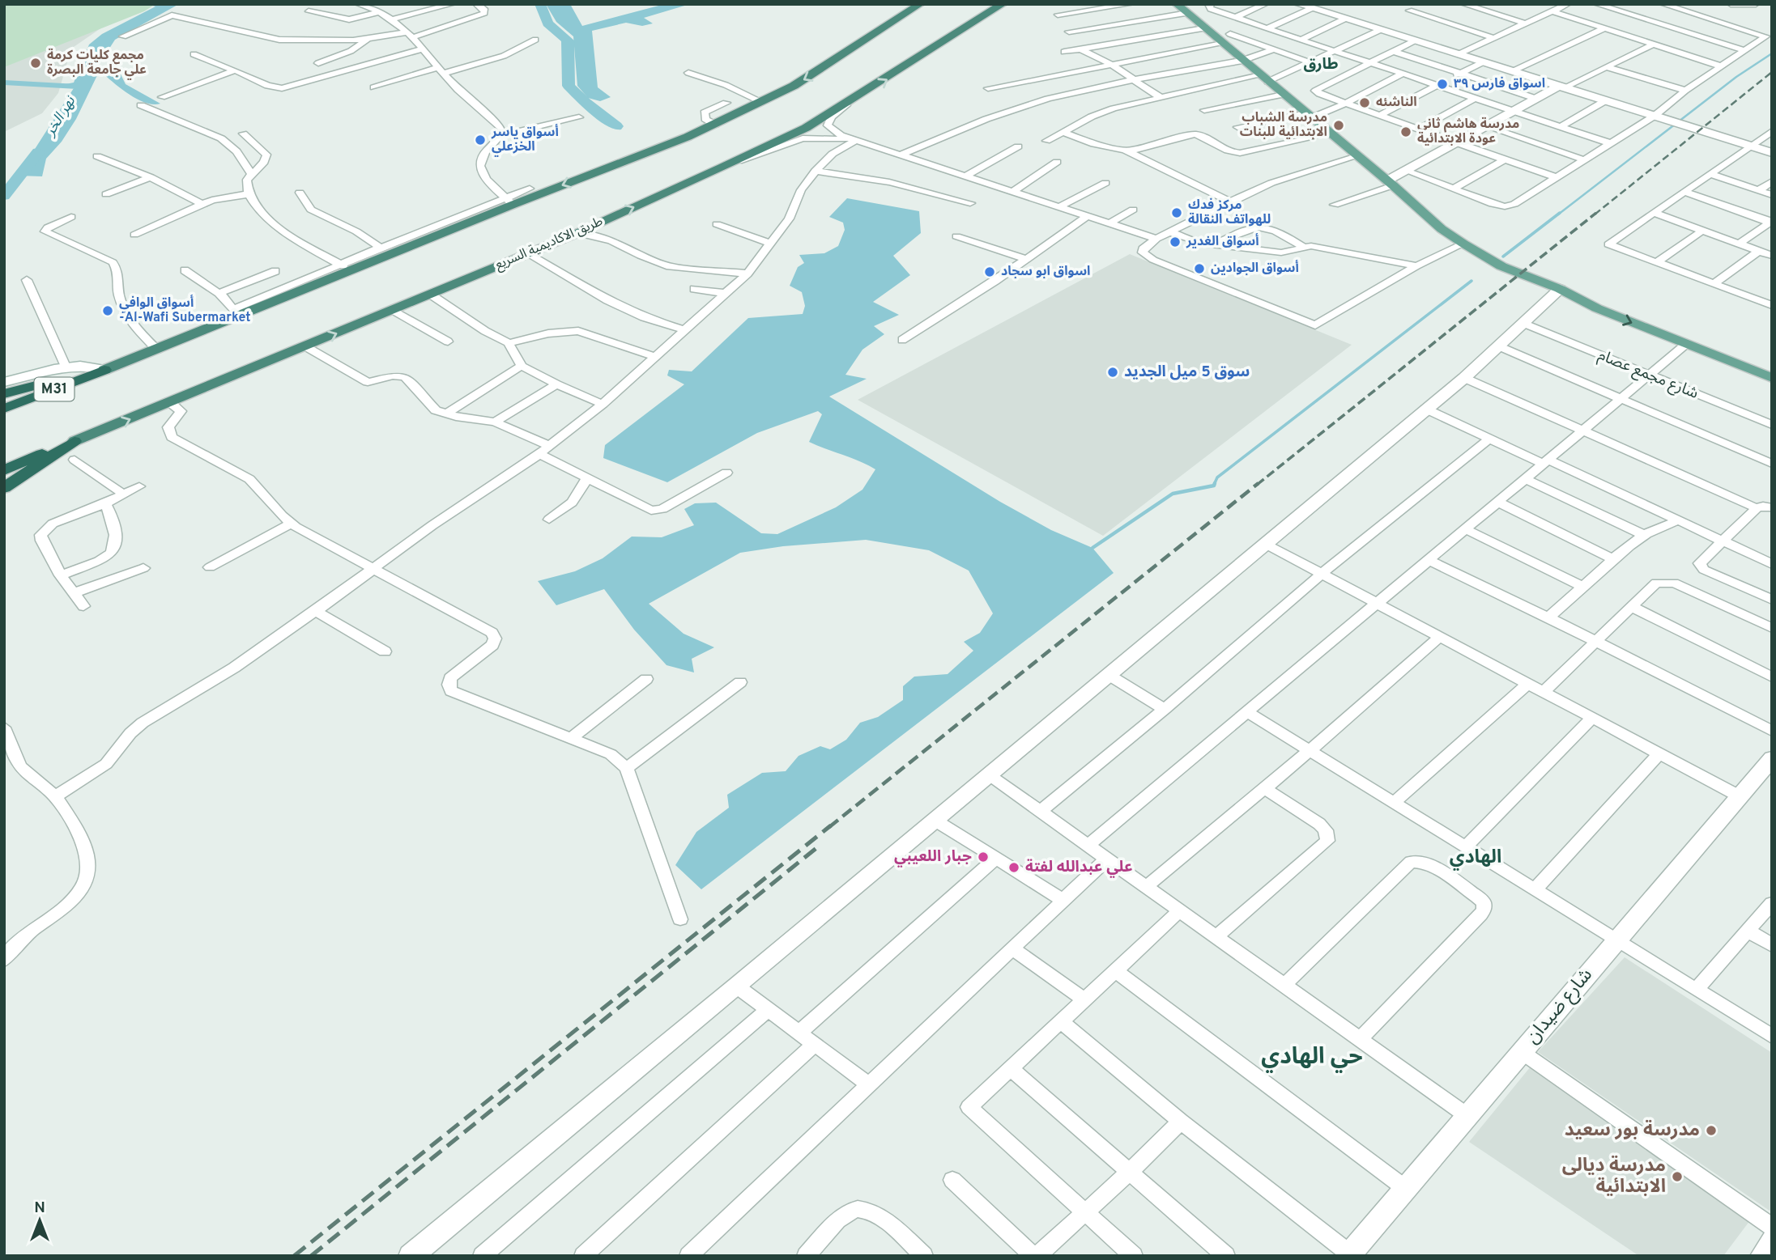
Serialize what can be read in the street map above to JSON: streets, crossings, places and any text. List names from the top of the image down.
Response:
{
  "streets": {
    "highway": ["طريق الاكاديمية السريع", "M31"],
    "street": ["شارع مجمع عصام", "شارع ضيدان"]
  },
  "districts": ["طارق", "الهادي", "حي الهادي"],
  "water": ["نهر الخر"],
  "places": [
    "مجمع كليات كرمة علي جامعة البصرة",
    "اسواق فارس ٣٩",
    "الناشئه",
    "مدرسة الشباب الابتدائية للبنات",
    "مدرسة هاشم ثاني عودة الابتدائية",
    "أسواق ياسر الخزعلي",
    "مركز فدك للهواتف النقالة",
    "أسواق الغدير",
    "أسواق الجوادين",
    "اسواق ابو سجاد",
    "أسواق الوافي -Al-Wafi Subermarket",
    "سوق 5 ميل الجديد",
    "جبار اللعيبي",
    "علي عبدالله لفتة",
    "مدرسة بور سعيد",
    "مدرسة ديالى الابتدائية"
  ],
  "north": "top"
}
